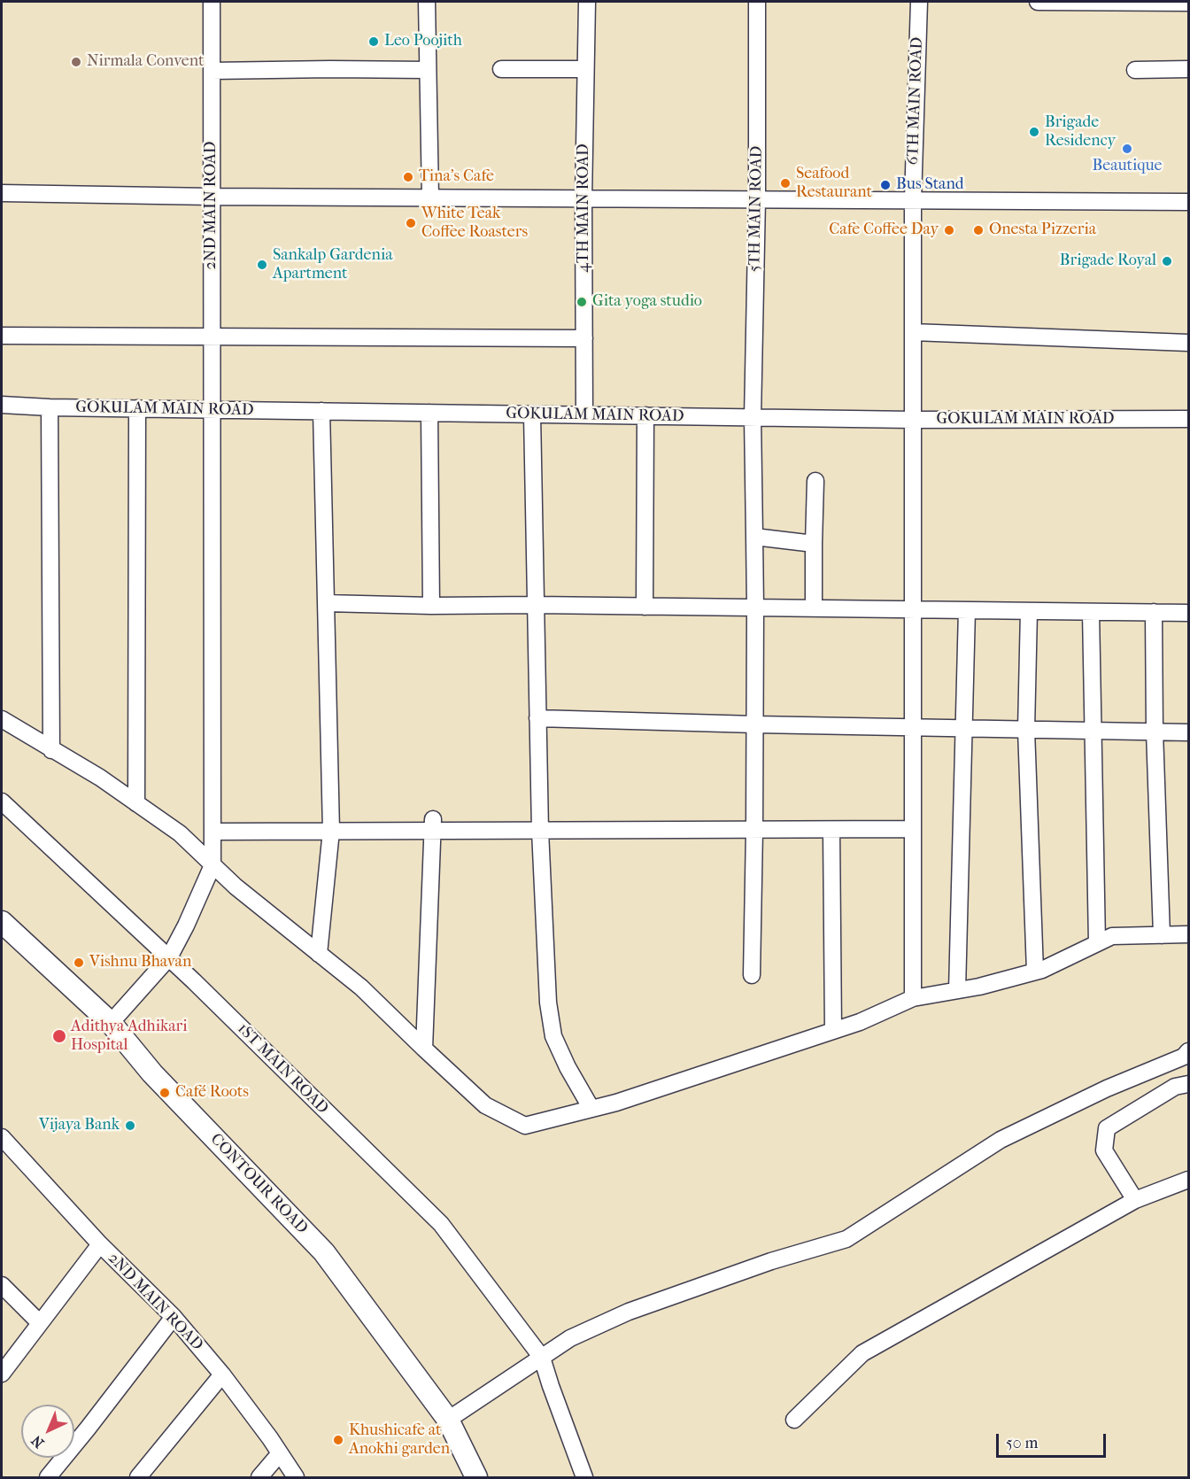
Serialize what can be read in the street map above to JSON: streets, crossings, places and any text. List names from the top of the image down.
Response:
{
  "streets": {
    "main road": ["CONTOUR ROAD"],
    "street": [
      "6TH MAIN ROAD",
      "2ND MAIN ROAD",
      "4TH MAIN ROAD",
      "5TH MAIN ROAD",
      "GOKULAM MAIN ROAD",
      "1ST MAIN ROAD"
    ]
  },
  "crossings": [
    ["6TH MAIN ROAD", "GOKULAM MAIN ROAD"],
    ["2ND MAIN ROAD", "GOKULAM MAIN ROAD"],
    ["4TH MAIN ROAD", "GOKULAM MAIN ROAD"],
    ["5TH MAIN ROAD", "GOKULAM MAIN ROAD"]
  ],
  "places": [
    "Leo Poojith",
    "Nirmala Convent",
    "Brigade Residency",
    "Beautique",
    "Tina's Cafe",
    "Seafood Restaurant",
    "Bus Stand",
    "White Teak Coffee Roasters",
    "Cafe Coffee Day",
    "Onesta Pizzeria",
    "Brigade Royal",
    "Sankalp Gardenia Apartment",
    "Gita yoga studio",
    "Vishnu Bhavan",
    "Adithya Adhikari Hospital",
    "Café Roots",
    "Vijaya Bank",
    "Khushicafe at Anokhi garden"
  ],
  "scale_bar": "50 m",
  "north": "bottom left"
}
